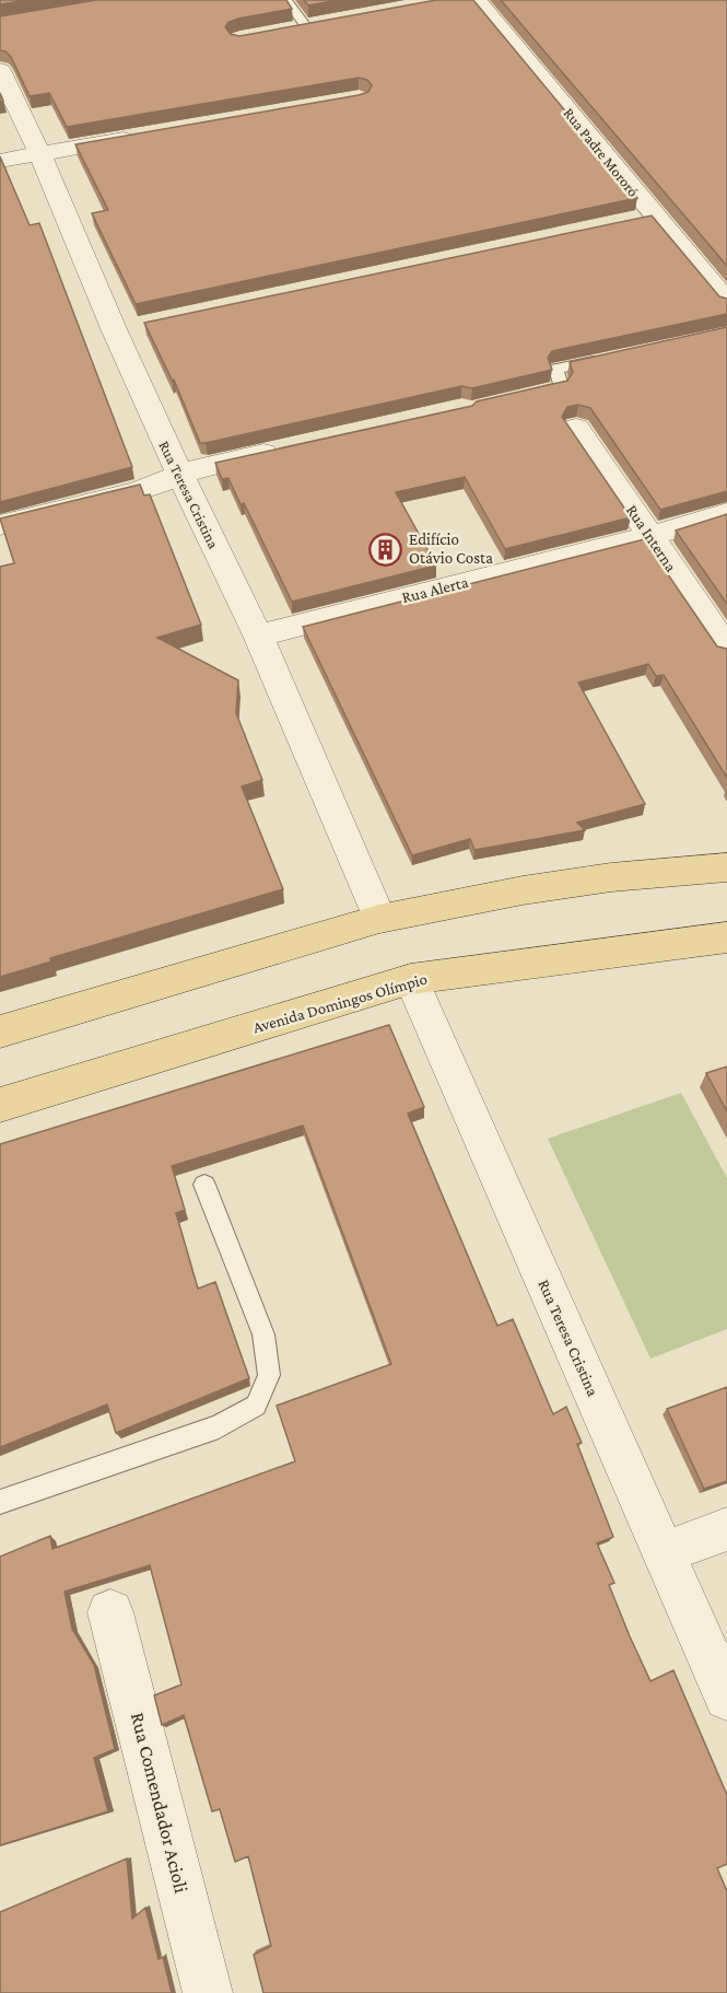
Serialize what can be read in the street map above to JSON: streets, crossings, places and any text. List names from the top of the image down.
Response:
{
  "streets": {
    "main road": ["Avenida Domingos Olímpio"],
    "street": [
      "Rua Padre Mororó",
      "Rua Teresa Cristina",
      "Rua Interna",
      "Rua Alerta",
      "Rua Comendador Acioli"
    ]
  },
  "crossings": [
    ["Rua Teresa Cristina", "Rua Alerta"],
    ["Rua Teresa Cristina", "Avenida Domingos Olímpio"],
    ["Rua Interna", "Rua Alerta"]
  ],
  "places": {
    "building": ["Edifício Otávio Costa"]
  }
}
